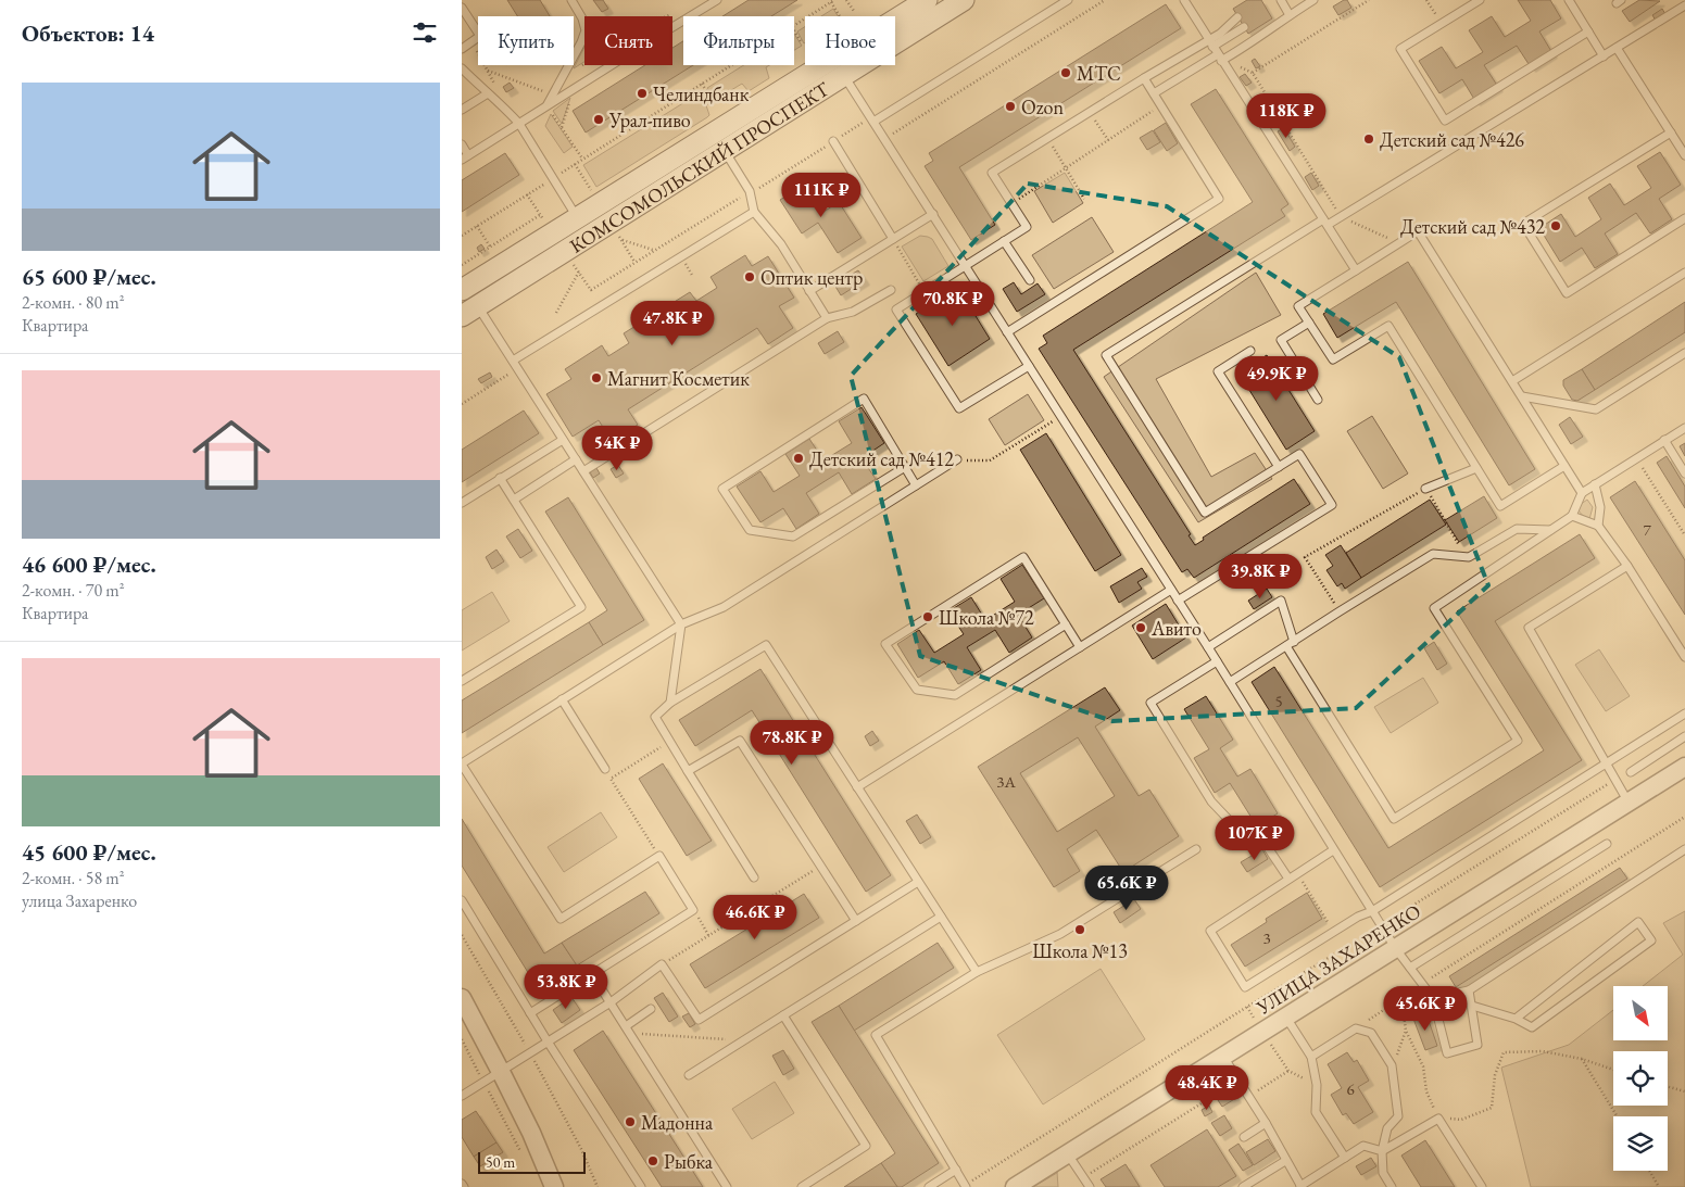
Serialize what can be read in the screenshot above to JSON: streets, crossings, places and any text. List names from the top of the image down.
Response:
{
  "streets": {
    "main road": ["КОМСОМОЛЬСКИЙ ПРОСПЕКТ"],
    "street": ["УЛИЦА ЗАХАРЕНКО"]
  },
  "places": [
    "МТС",
    "Челиндбанк",
    "Ozon",
    "Урал-пиво",
    "Детский сад №426",
    "Детский сад №432",
    "Оптик центр",
    "Магнит Косметик",
    "Детский сад №412",
    "Школа №72",
    "Авито",
    "Школа №13",
    "Мадонна",
    "Рыбка"
  ],
  "house_numbers": [
    "7",
    "5",
    "3А",
    "3",
    "6"
  ],
  "scale_bar": "50 m",
  "north": "bottom right",
  "page": {
    "heading": "Объектов: 14",
    "chip": [
      "Купить",
      "Снять",
      "Фильтры",
      "Новое"
    ],
    "list": [
      {
        "name": "65 600 ₽/мес.",
        "note": "2-комн. · 80 m² · Квартира"
      },
      {
        "name": "46 600 ₽/мес.",
        "note": "2-комн. · 70 m² · Квартира"
      },
      {
        "name": "45 600 ₽/мес.",
        "note": "2-комн. · 58 m² · улица Захаренко"
      }
    ],
    "price": [
      "118K ₽",
      "111K ₽",
      "70.8K ₽",
      "47.8K ₽",
      "49.9K ₽",
      "54K ₽",
      "39.8K ₽",
      "78.8K ₽",
      "107K ₽",
      "65.6K ₽",
      "46.6K ₽",
      "53.8K ₽",
      "45.6K ₽",
      "48.4K ₽"
    ],
    "scale": "50 m"
  }
}
